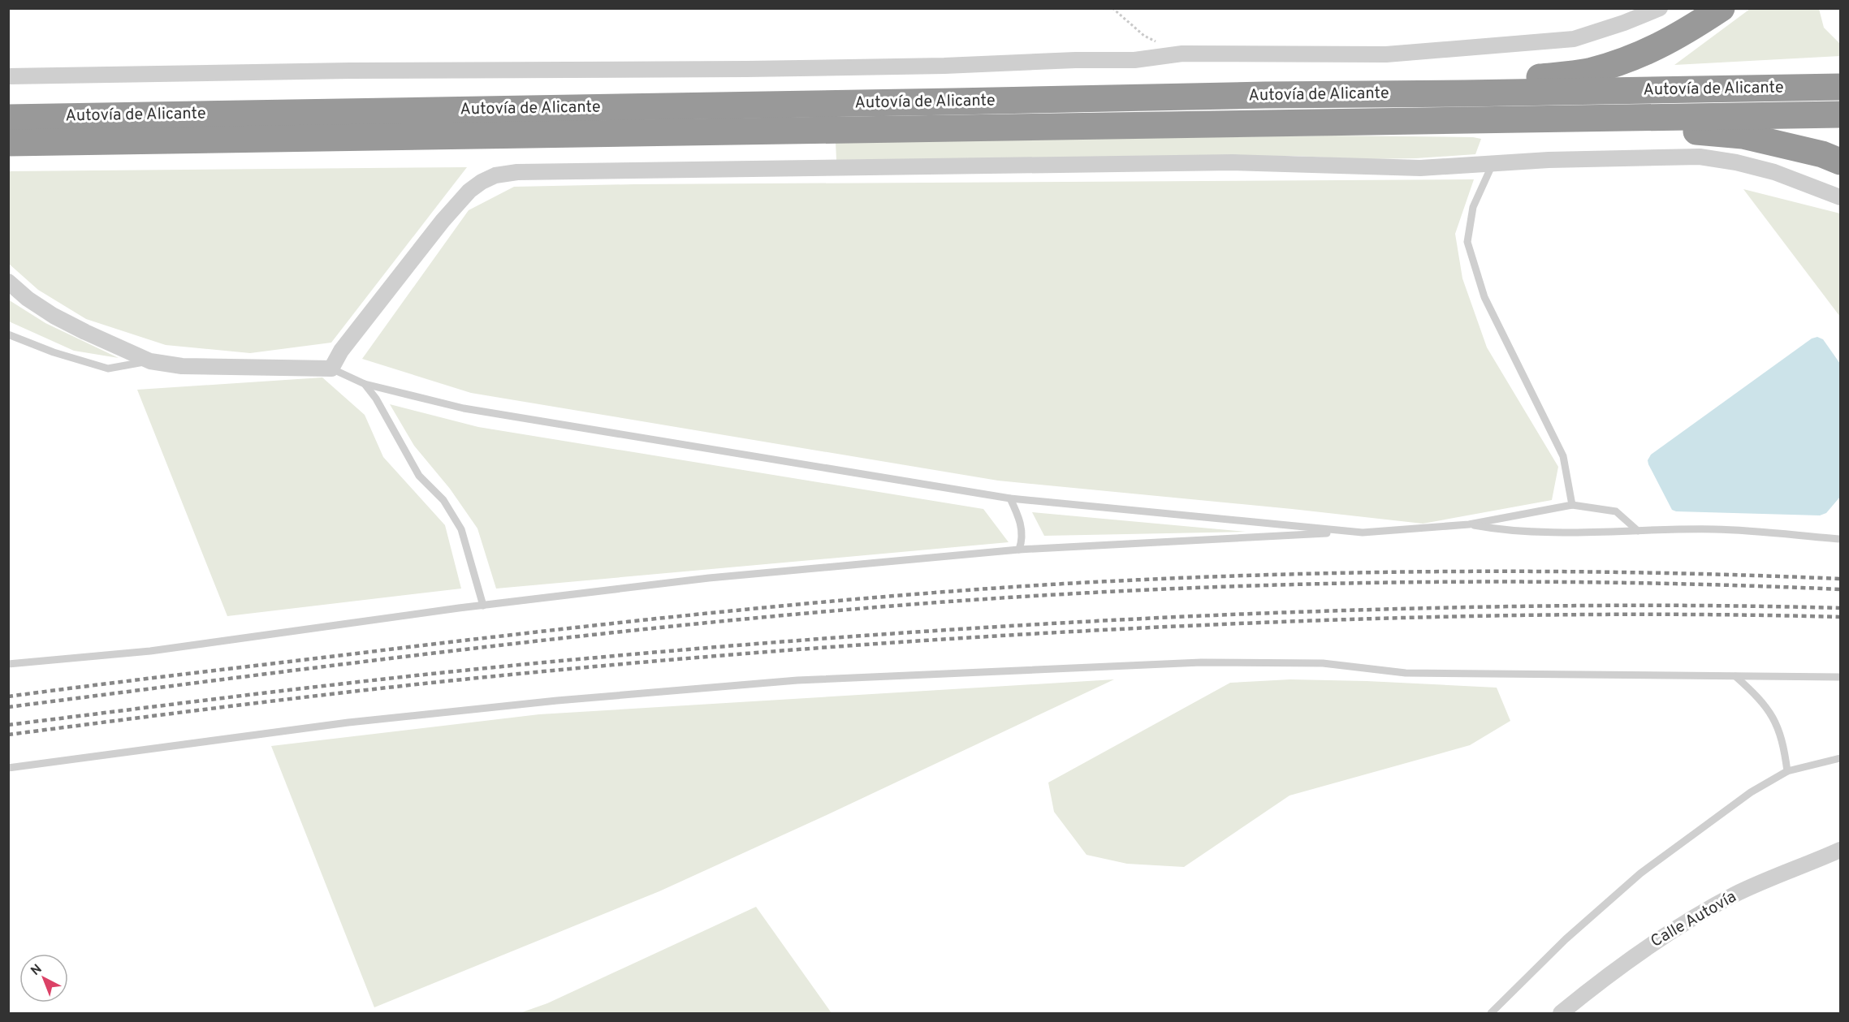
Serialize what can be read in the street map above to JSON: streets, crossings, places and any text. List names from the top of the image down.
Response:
{
  "streets": {
    "highway": ["Autovía de Alicante"],
    "street": ["Calle Autovía"]
  },
  "north": "top left"
}
